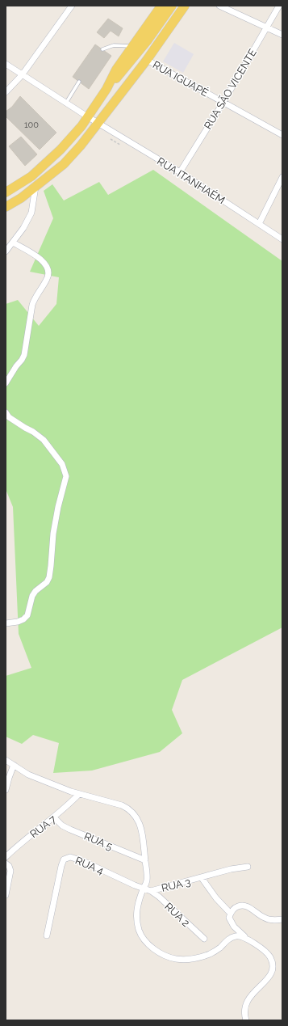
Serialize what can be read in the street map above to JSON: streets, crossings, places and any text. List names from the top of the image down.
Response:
{
  "streets": {
    "street": [
      "RUA IGUAPÉ",
      "RUA SÃO VICENTE",
      "RUA ITANHAÉM",
      "RUA 7",
      "RUA 5",
      "RUA 4",
      "RUA 3",
      "RUA 2"
    ]
  },
  "crossings": [
    ["RUA IGUAPÉ", "RUA SÃO VICENTE"],
    ["RUA SÃO VICENTE", "RUA ITANHAÉM"],
    ["RUA 7", "RUA 5"],
    ["RUA 4", "RUA 3"],
    ["RUA 4", "RUA 2"],
    ["RUA 3", "RUA 2"]
  ],
  "house_numbers": ["100"]
}
